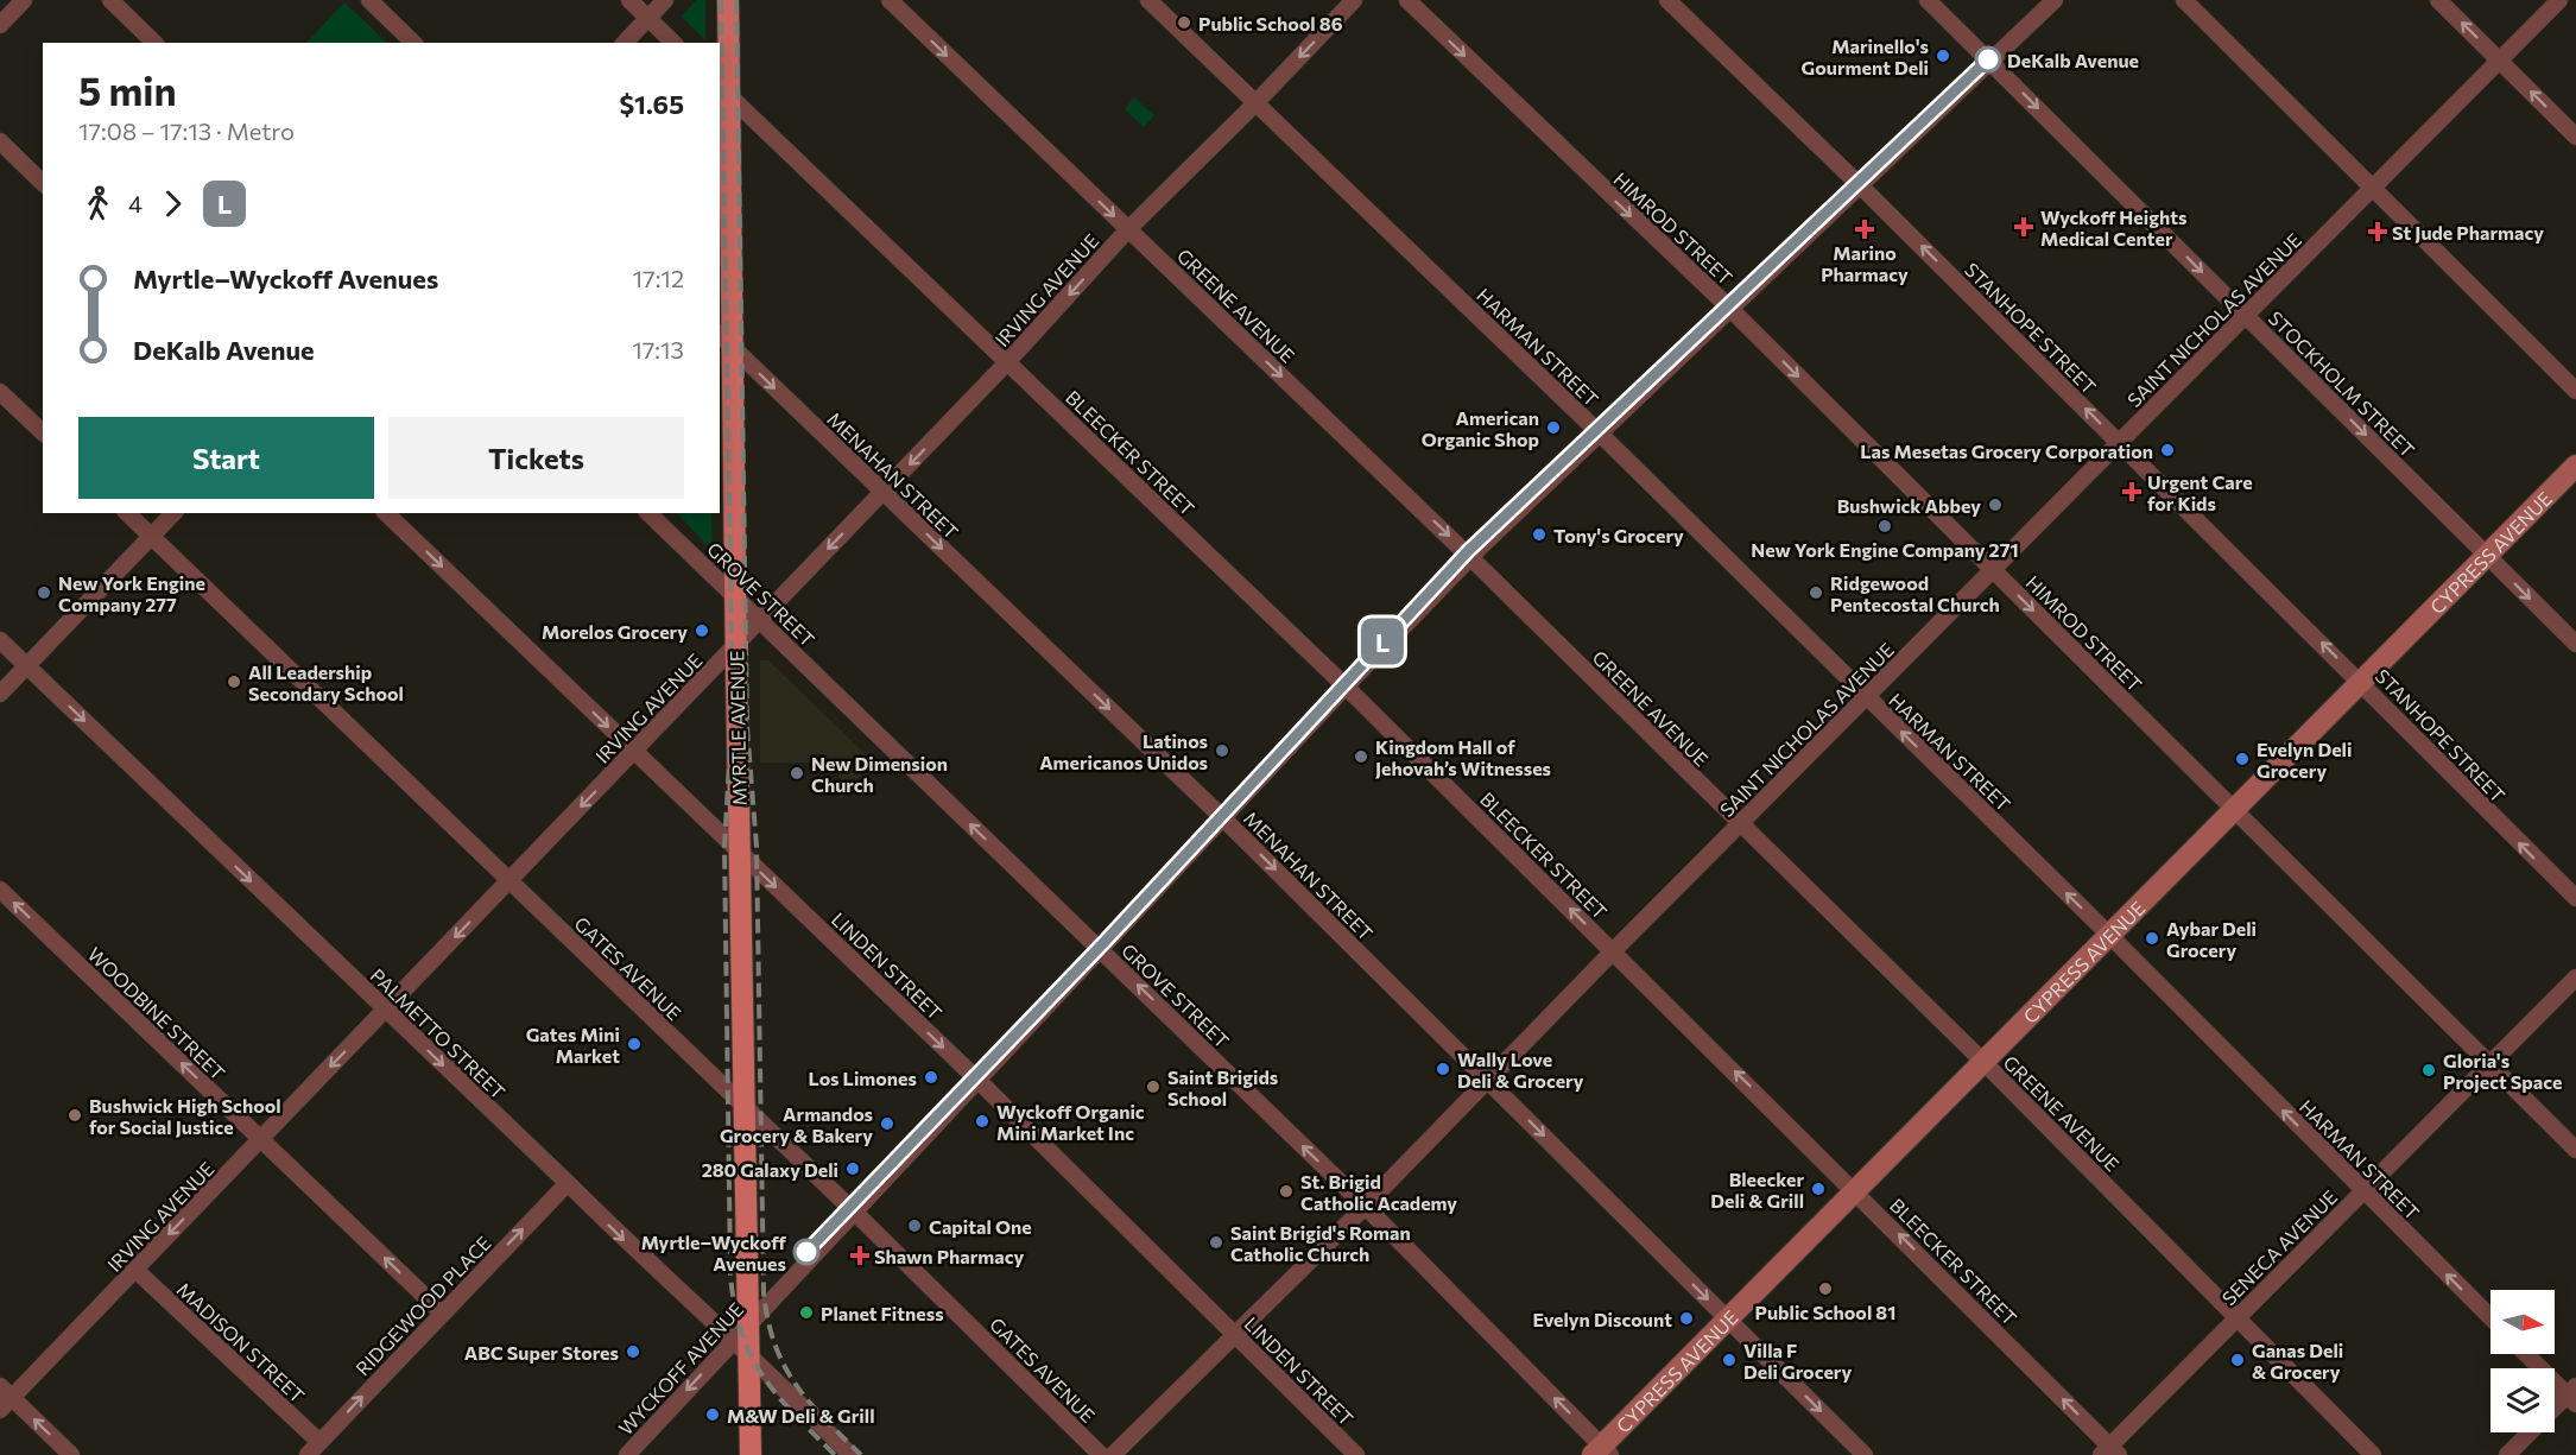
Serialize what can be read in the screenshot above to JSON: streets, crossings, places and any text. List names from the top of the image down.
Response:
{
  "streets": {
    "main road": ["CYPRESS AVENUE", "MYRTLE AVENUE"],
    "street": [
      "HIMROD STREET",
      "IRVING AVENUE",
      "GREENE AVENUE",
      "SAINT NICHOLAS AVENUE",
      "STANHOPE STREET",
      "HARMAN STREET",
      "STOCKHOLM STREET",
      "BLEECKER STREET",
      "MENAHAN STREET",
      "GROVE STREET",
      "LINDEN STREET",
      "GATES AVENUE",
      "WOODBINE STREET",
      "PALMETTO STREET",
      "SENECA AVENUE",
      "RIDGEWOOD PLACE",
      "MADISON STREET",
      "WYCKOFF AVENUE"
    ]
  },
  "crossings": [
    ["HIMROD STREET", "SAINT NICHOLAS AVENUE"],
    ["HIMROD STREET", "CYPRESS AVENUE"],
    ["HIMROD STREET", "SENECA AVENUE"],
    ["HIMROD STREET", "WYCKOFF AVENUE"],
    ["IRVING AVENUE", "GREENE AVENUE"],
    ["IRVING AVENUE", "HARMAN STREET"],
    ["IRVING AVENUE", "BLEECKER STREET"],
    ["IRVING AVENUE", "MENAHAN STREET"],
    ["IRVING AVENUE", "GROVE STREET"],
    ["IRVING AVENUE", "MYRTLE AVENUE"],
    ["IRVING AVENUE", "LINDEN STREET"],
    ["IRVING AVENUE", "GATES AVENUE"],
    ["IRVING AVENUE", "WOODBINE STREET"],
    ["IRVING AVENUE", "PALMETTO STREET"],
    ["IRVING AVENUE", "MADISON STREET"],
    ["GREENE AVENUE", "SAINT NICHOLAS AVENUE"],
    ["GREENE AVENUE", "CYPRESS AVENUE"],
    ["GREENE AVENUE", "SENECA AVENUE"],
    ["GREENE AVENUE", "WYCKOFF AVENUE"],
    ["SAINT NICHOLAS AVENUE", "STANHOPE STREET"],
    ["SAINT NICHOLAS AVENUE", "HARMAN STREET"],
    ["SAINT NICHOLAS AVENUE", "STOCKHOLM STREET"],
    ["SAINT NICHOLAS AVENUE", "BLEECKER STREET"],
    ["SAINT NICHOLAS AVENUE", "MENAHAN STREET"],
    ["SAINT NICHOLAS AVENUE", "GROVE STREET"],
    ["SAINT NICHOLAS AVENUE", "LINDEN STREET"],
    ["STANHOPE STREET", "CYPRESS AVENUE"],
    ["STANHOPE STREET", "WYCKOFF AVENUE"],
    ["HARMAN STREET", "CYPRESS AVENUE"],
    ["HARMAN STREET", "SENECA AVENUE"],
    ["HARMAN STREET", "WYCKOFF AVENUE"],
    ["STOCKHOLM STREET", "CYPRESS AVENUE"],
    ["STOCKHOLM STREET", "WYCKOFF AVENUE"],
    ["BLEECKER STREET", "CYPRESS AVENUE"],
    ["BLEECKER STREET", "MYRTLE AVENUE"],
    ["BLEECKER STREET", "SENECA AVENUE"],
    ["BLEECKER STREET", "WYCKOFF AVENUE"],
    ["MENAHAN STREET", "CYPRESS AVENUE"],
    ["MENAHAN STREET", "MYRTLE AVENUE"],
    ["MENAHAN STREET", "WYCKOFF AVENUE"],
    ["CYPRESS AVENUE", "GROVE STREET"],
    ["GROVE STREET", "MYRTLE AVENUE"],
    ["GROVE STREET", "WYCKOFF AVENUE"],
    ["MYRTLE AVENUE", "LINDEN STREET"],
    ["MYRTLE AVENUE", "GATES AVENUE"],
    ["MYRTLE AVENUE", "PALMETTO STREET"],
    ["MYRTLE AVENUE", "WYCKOFF AVENUE"],
    ["LINDEN STREET", "WYCKOFF AVENUE"],
    ["GATES AVENUE", "WYCKOFF AVENUE"],
    ["WOODBINE STREET", "RIDGEWOOD PLACE"],
    ["PALMETTO STREET", "RIDGEWOOD PLACE"],
    ["PALMETTO STREET", "WYCKOFF AVENUE"],
    ["RIDGEWOOD PLACE", "MADISON STREET"]
  ],
  "one_way": [
    "HIMROD STREET",
    "IRVING AVENUE",
    "GREENE AVENUE",
    "STANHOPE STREET",
    "HARMAN STREET",
    "STOCKHOLM STREET",
    "BLEECKER STREET",
    "MENAHAN STREET",
    "GROVE STREET",
    "LINDEN STREET",
    "WOODBINE STREET",
    "PALMETTO STREET",
    "RIDGEWOOD PLACE"
  ],
  "places": {
    "other": [
      "Public School 86",
      "Marinello's Gourment Deli",
      "DeKalb Avenue",
      "American Organic Shop",
      "Las Mesetas Grocery Corporation",
      "Bushwick Abbey",
      "New York Engine Company 271",
      "Tony's Grocery",
      "New York Engine Company 277",
      "Ridgewood Pentecostal Church",
      "Morelos Grocery",
      "All Leadership Secondary School",
      "Latinos Americanos Unidos",
      "Kingdom Hall of Jehovah’s Witnesses",
      "Evelyn Deli Grocery",
      "New Dimension Church",
      "Aybar Deli Grocery",
      "Gates Mini Market",
      "Wally Love Deli & Grocery",
      "Gloria's Project Space",
      "Los Limones",
      "Saint Brigids School",
      "Bushwick High School for Social Justice",
      "Wyckoff Organic Mini Market Inc",
      "Armandos Grocery & Bakery",
      "280 Galaxy Deli",
      "Bleecker Deli & Grill",
      "St. Brigid Catholic Academy",
      "Capital One",
      "Saint Brigid's Roman Catholic Church",
      "Myrtle–Wyckoff Avenues",
      "Public School 81",
      "Planet Fitness",
      "Evelyn Discount",
      "ABC Super Stores",
      "Villa F Deli Grocery",
      "Ganas Deli & Grocery",
      "M&W Deli & Grill"
    ],
    "health": [
      "Wyckoff Heights Medical Center",
      "Marino Pharmacy",
      "St Jude Pharmacy",
      "Urgent Care for Kids",
      "Shawn Pharmacy"
    ]
  },
  "lines": ["metro line L"],
  "north": "right",
  "page": {
    "on_map": "L",
    "heading": ["5 min", "17:08 – 17:13 · Metro", "$1.65"],
    "legs": ["4", "L"],
    "list": [
      {
        "name": "Myrtle–Wyckoff Avenues",
        "value": "17:12"
      },
      {
        "name": "DeKalb Avenue",
        "value": "17:13"
      }
    ],
    "buttons": ["Start", "Tickets"]
  }
}
